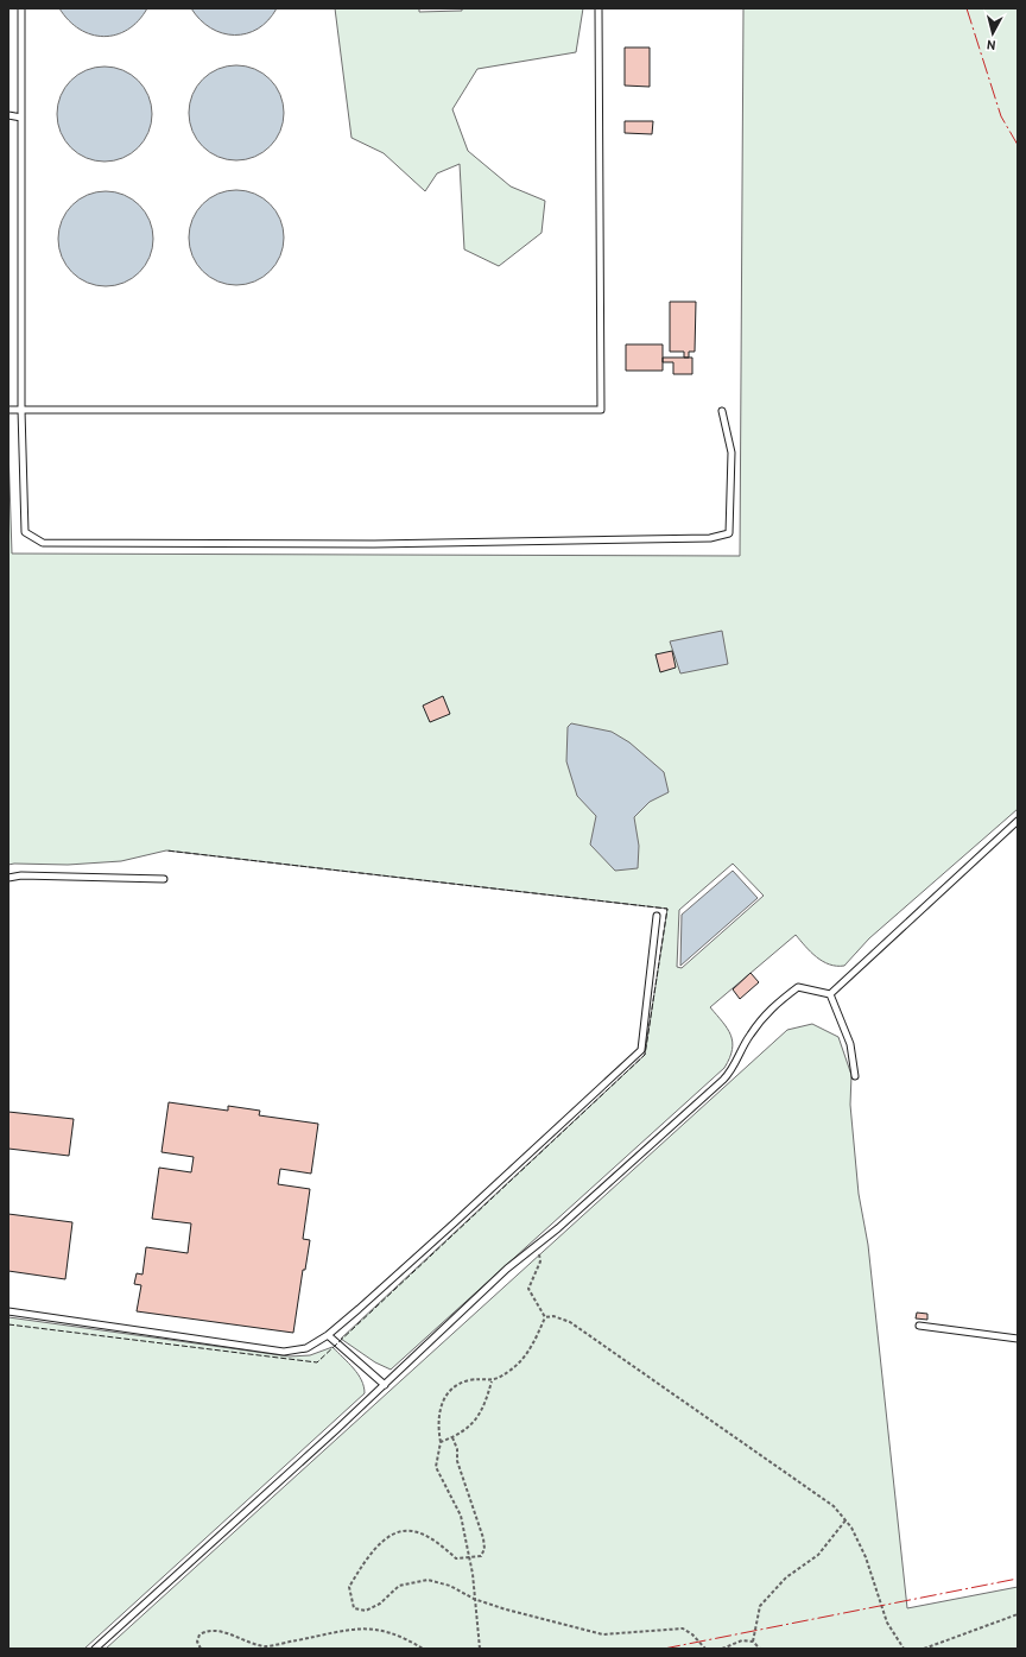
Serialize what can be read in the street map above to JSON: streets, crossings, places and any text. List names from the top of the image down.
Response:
{
  "north": "bottom"
}
